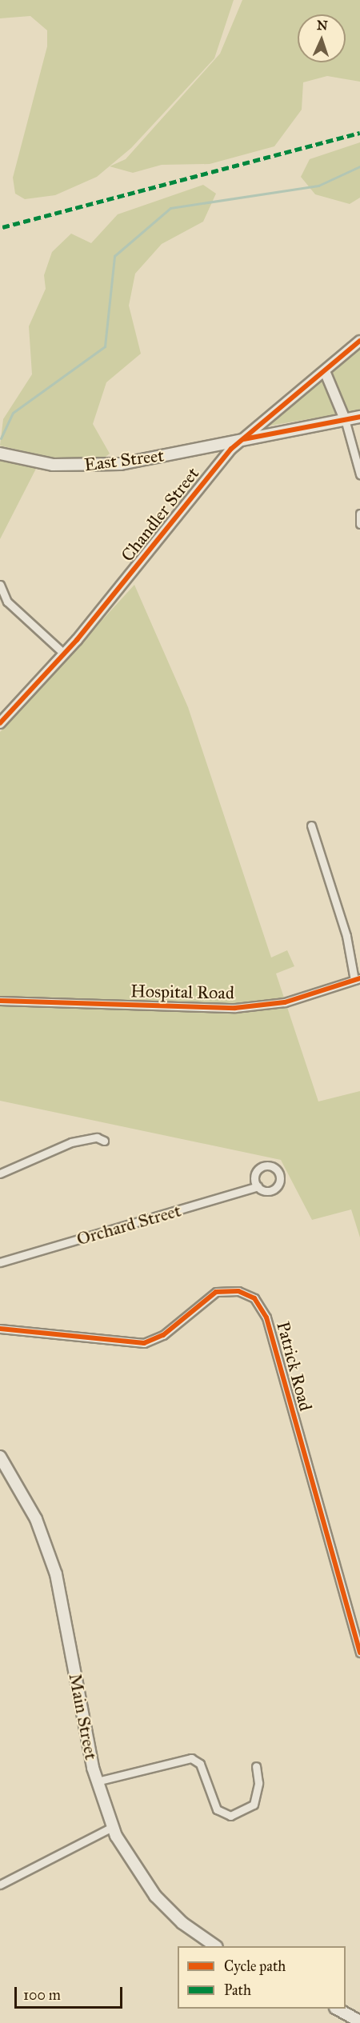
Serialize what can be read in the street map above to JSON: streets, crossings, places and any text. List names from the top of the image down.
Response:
{
  "streets": {
    "main road": ["East Street", "Main Street"],
    "street": [
      "Chandler Street",
      "Hospital Road",
      "Orchard Street",
      "Patrick Road"
    ]
  },
  "crossings": [
    ["East Street", "Chandler Street"]
  ],
  "legend": ["Cycle path", "Path"],
  "scale_bar": "100 m",
  "north": "top"
}
